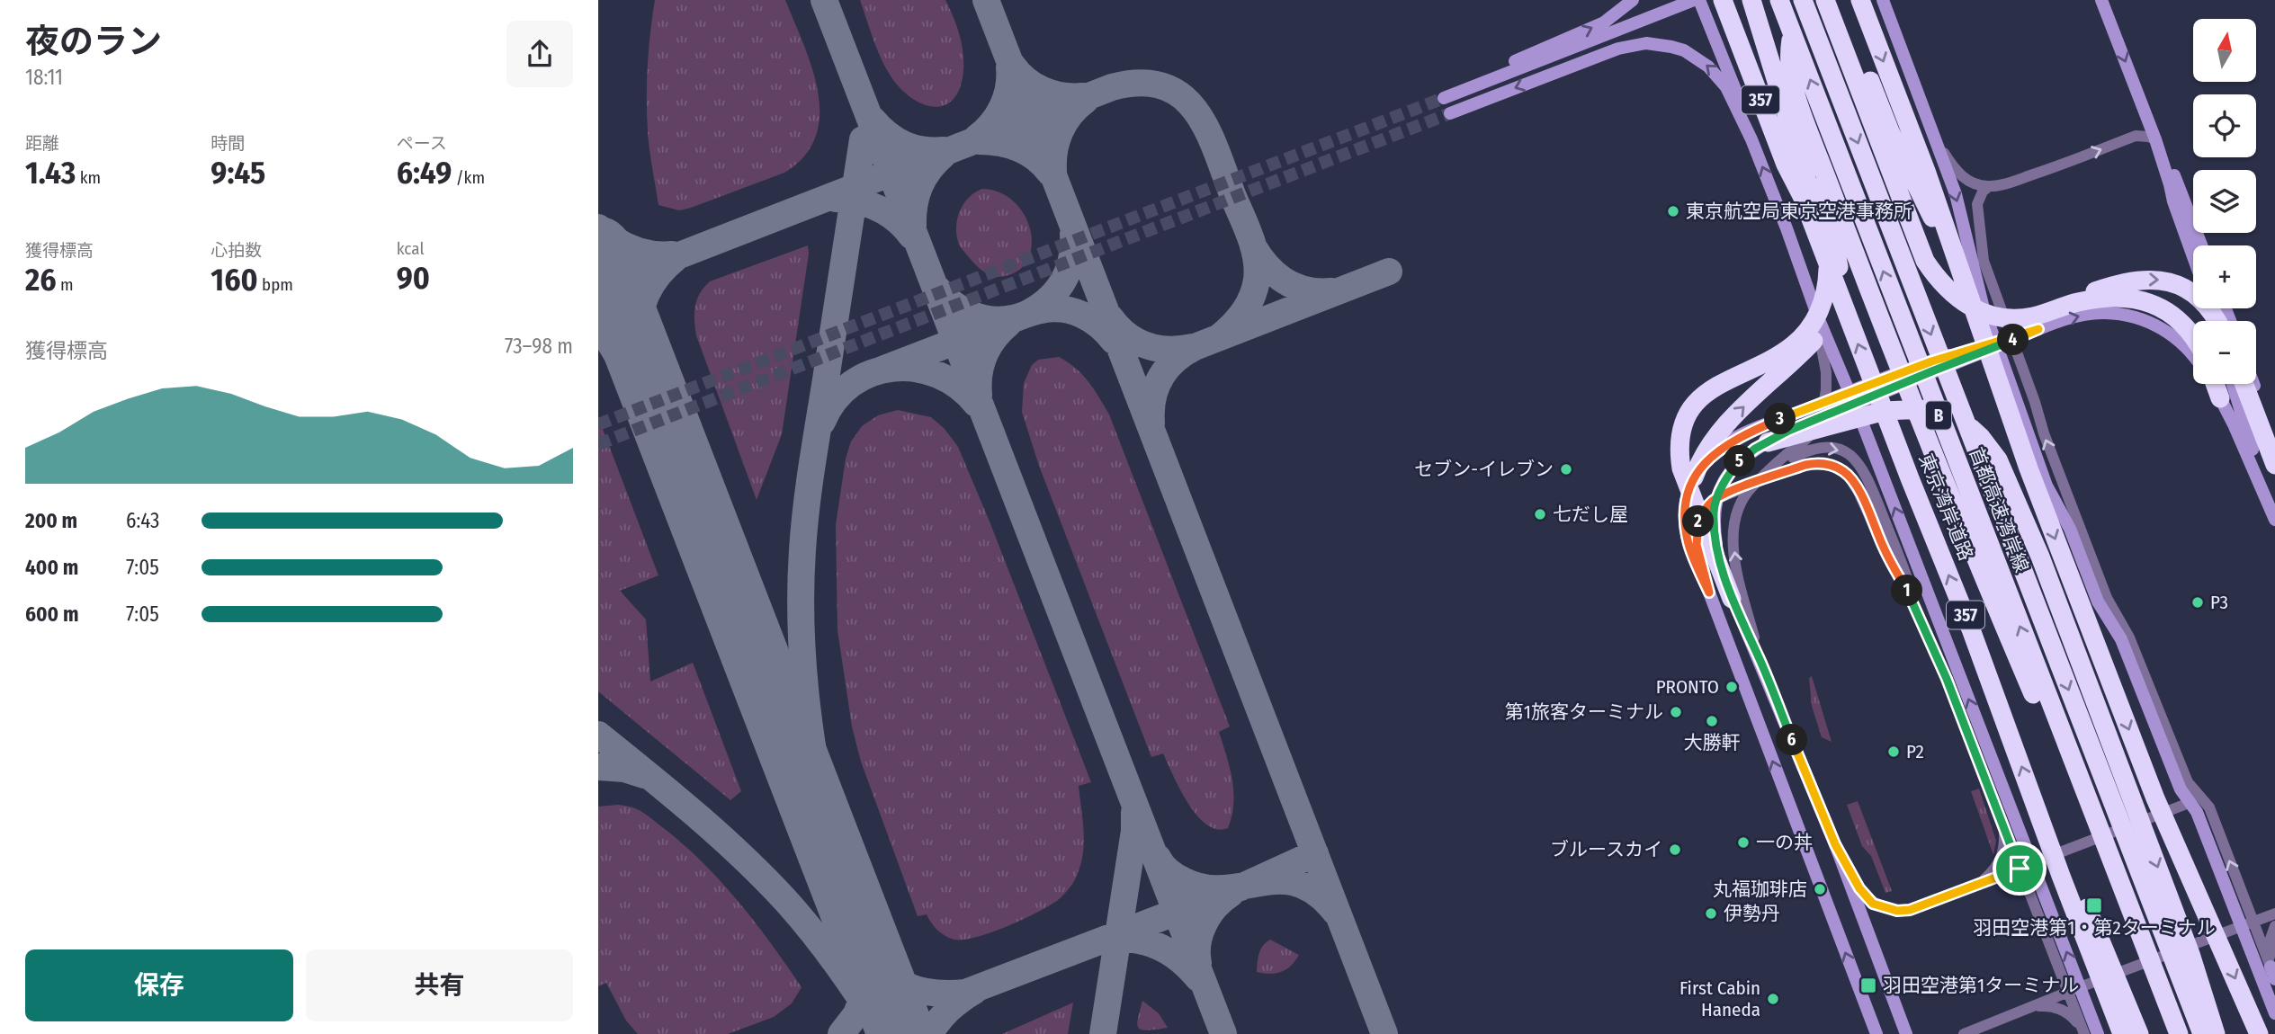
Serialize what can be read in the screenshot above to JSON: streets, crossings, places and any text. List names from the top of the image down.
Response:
{
  "streets": {
    "highway": [
      "357",
      "B",
      "東京湾岸道路",
      "首都高速湾岸線"
    ]
  },
  "places": {
    "other": [
      "東京航空局東京空港事務所",
      "セブン-イレブン",
      "七だし屋",
      "P3",
      "PRONTO",
      "第1旅客ターミナル",
      "大勝軒",
      "P2",
      "一の丼",
      "ブルースカイ",
      "丸福珈琲店",
      "伊勢丹",
      "First Cabin Haneda"
    ],
    "transit": ["羽田空港第1・第2ターミナル", "羽田空港第1ターミナル"]
  },
  "north": "top",
  "page": {
    "heading": ["夜のラン", "18:11"],
    "map_buttons": ["+", "−"],
    "stats": [
      ["距離", "1.43 km"],
      ["時間", "9:45"],
      ["ペース", "6:49 /km"],
      ["獲得標高", "26 m"],
      ["心拍数", "160 bpm"],
      ["kcal", "90"]
    ],
    "chart": ["獲得標高", "73–98 m"],
    "pins": [
      "4",
      "3",
      "5",
      "2",
      "1",
      "6"
    ],
    "list": [
      {
        "name": "200 m",
        "note": "6:43"
      },
      {
        "name": "400 m",
        "note": "7:05"
      },
      {
        "name": "600 m",
        "note": "7:05"
      }
    ],
    "buttons": ["保存", "共有"]
  }
}
